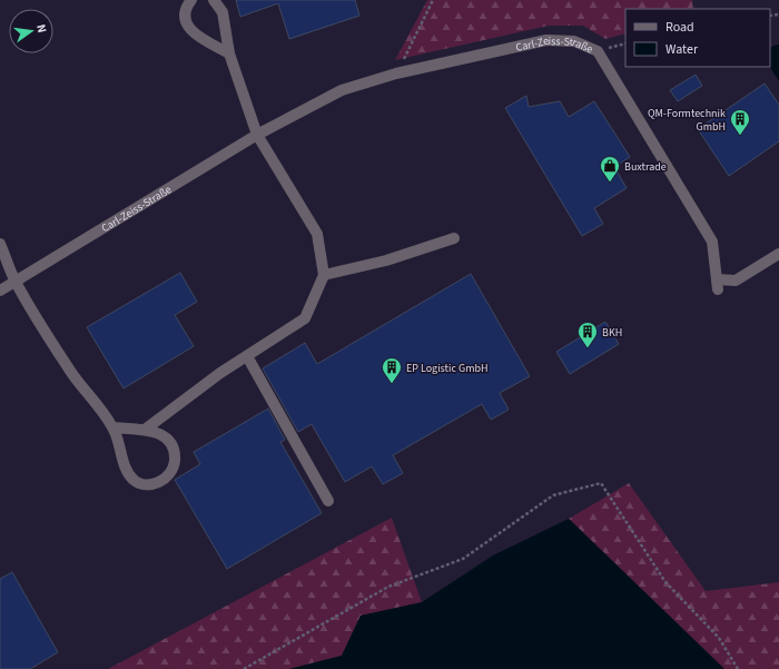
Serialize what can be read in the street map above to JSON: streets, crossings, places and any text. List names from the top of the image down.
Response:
{
  "streets": {
    "street": ["Carl-Zeiss-Straße"]
  },
  "places": {
    "building": ["QM-Formtechnik GmbH", "BKH", "EP Logistic GmbH"],
    "shop": ["Buxtrade"]
  },
  "legend": ["Road", "Water"],
  "north": "right"
}
